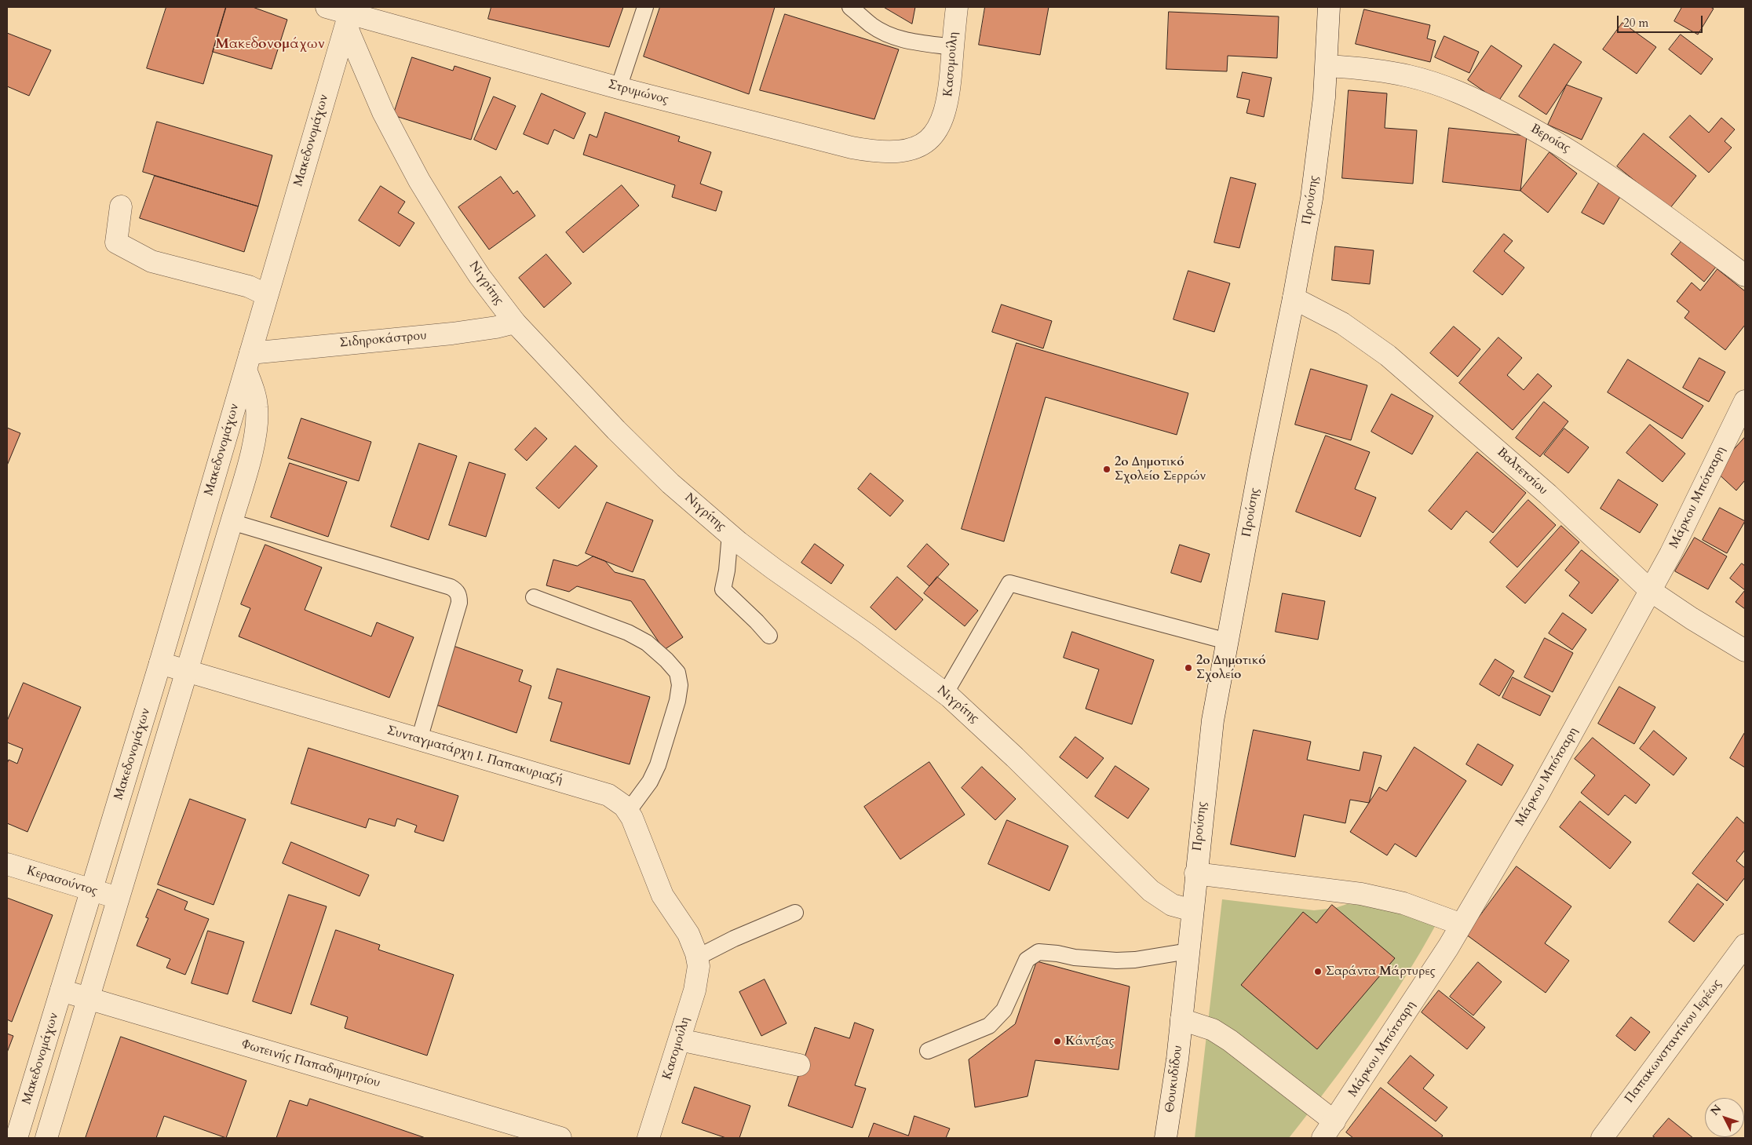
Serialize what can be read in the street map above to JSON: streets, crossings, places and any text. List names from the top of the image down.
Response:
{
  "streets": {
    "street": [
      "Κασομούλη",
      "Στρυμώνος",
      "Βεροίας",
      "Μακεδονομάχων",
      "Προύσης",
      "Νιγρίτης",
      "Σιδηροκάστρου",
      "Βαλτετσίου",
      "Μάρκου Μπότσαρη",
      "Συνταγματάρχη Ι. Παπακυριαζή",
      "Κερασούντος",
      "Παπακωνσταντίνου Ιερέως",
      "Φωτεινής Παπαδημητρίου",
      "Θουκυδίδου"
    ]
  },
  "crossings": [
    ["Κασομούλη", "Στρυμώνος"],
    ["Κασομούλη", "Συνταγματάρχη Ι. Παπακυριαζή"],
    ["Στρυμώνος", "Μακεδονομάχων"],
    ["Στρυμώνος", "Νιγρίτης"],
    ["Βεροίας", "Προύσης"],
    ["Μακεδονομάχων", "Νιγρίτης"],
    ["Μακεδονομάχων", "Σιδηροκάστρου"],
    ["Μακεδονομάχων", "Συνταγματάρχη Ι. Παπακυριαζή"],
    ["Μακεδονομάχων", "Κερασούντος"],
    ["Μακεδονομάχων", "Φωτεινής Παπαδημητρίου"],
    ["Προύσης", "Νιγρίτης"],
    ["Προύσης", "Βαλτετσίου"],
    ["Προύσης", "Θουκυδίδου"],
    ["Νιγρίτης", "Σιδηροκάστρου"],
    ["Βαλτετσίου", "Μάρκου Μπότσαρη"]
  ],
  "districts": ["Μακεδονομάχων"],
  "places": [
    "2ο Δημοτικό Σχολείο Σερρών",
    "2ο Δημοτικό Σχολείο",
    "Σαράντα Μάρτυρες",
    "Κάντζας"
  ],
  "scale_bar": "20 m",
  "north": "top left"
}
